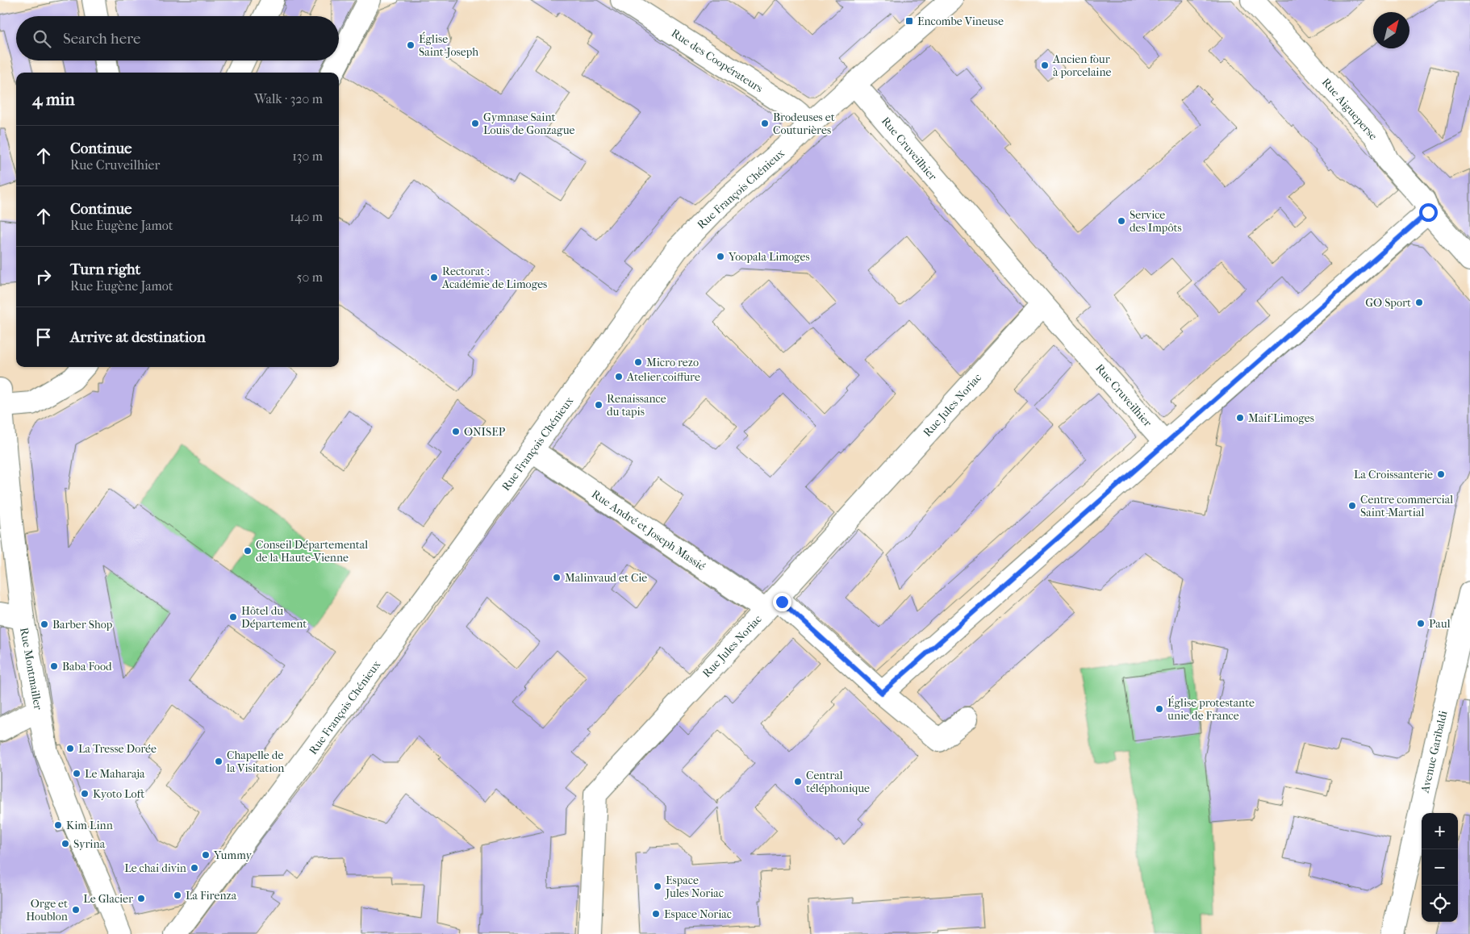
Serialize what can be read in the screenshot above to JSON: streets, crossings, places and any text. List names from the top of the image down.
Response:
{
  "streets": {
    "street": [
      "Rue des Coopérateurs",
      "Rue Aigueperse",
      "Rue Cruveilhier",
      "Rue François Chénieux",
      "Rue Jules Noriac",
      "Rue André et Joseph Massié",
      "Rue Montmailler",
      "Avenue Garibaldi"
    ]
  },
  "crossings": [
    ["Rue des Coopérateurs", "Rue François Chénieux"],
    ["Rue Cruveilhier", "Rue François Chénieux"],
    ["Rue Cruveilhier", "Rue Jules Noriac"],
    ["Rue François Chénieux", "Rue André et Joseph Massié"],
    ["Rue Jules Noriac", "Rue André et Joseph Massié"]
  ],
  "places": {
    "transit": ["Encombe Vineuse"],
    "other": [
      "Église Saint-Joseph",
      "Ancien four à porcelaine",
      "Gymnase Saint Louis de Gonzague",
      "Brodeuses et Couturières",
      "Service des Impôts",
      "Yoopala Limoges",
      "Rectorat : Académie de Limoges",
      "GO Sport",
      "Micro rezo",
      "Atelier coiffure",
      "Renaissance du tapis",
      "Maif Limoges",
      "ONISEP",
      "La Croissanterie",
      "Centre commercial Saint-Martial",
      "Conseil Départemental de la Haute-Vienne",
      "Malinvaud et Cie",
      "Hôtel du Département",
      "Paul",
      "Barber Shop",
      "Baba Food",
      "Église protestante unie de France",
      "La Tresse Dorée",
      "Chapelle de la Visitation",
      "Le Maharaja",
      "Central téléphonique",
      "Kyoto Loft",
      "Kim Linn",
      "Syrina",
      "Yummy",
      "Le chai divin",
      "Espace Jules Noriac",
      "La Firenza",
      "Le Glacier",
      "Orge et Houblon",
      "Espace Noriac"
    ]
  },
  "north": "top right",
  "page": {
    "search": "Search here",
    "heading": ["4 min", "Walk · 320 m"],
    "list": [
      ["Continue", "Rue Cruveilhier", "130 m"],
      ["Continue", "Rue Eugène Jamot", "140 m"],
      ["Turn right", "Rue Eugène Jamot", "50 m"],
      "Arrive at destination"
    ],
    "map_buttons": ["+", "−"]
  }
}
